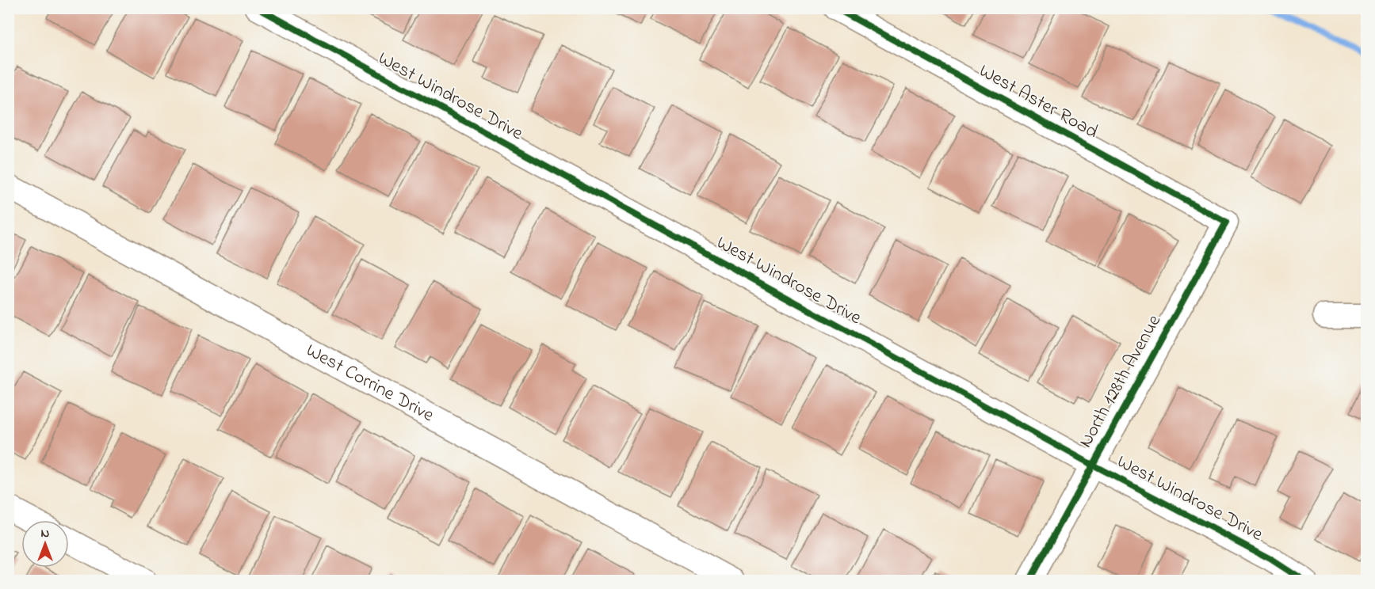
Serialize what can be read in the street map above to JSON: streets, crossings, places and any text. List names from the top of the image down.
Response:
{
  "streets": {
    "street": [
      "West Windrose Drive",
      "West Aster Road",
      "North 128th Avenue",
      "West Corrine Drive"
    ]
  },
  "crossings": [
    ["West Windrose Drive", "North 128th Avenue"],
    ["West Aster Road", "North 128th Avenue"]
  ],
  "north": "top"
}
